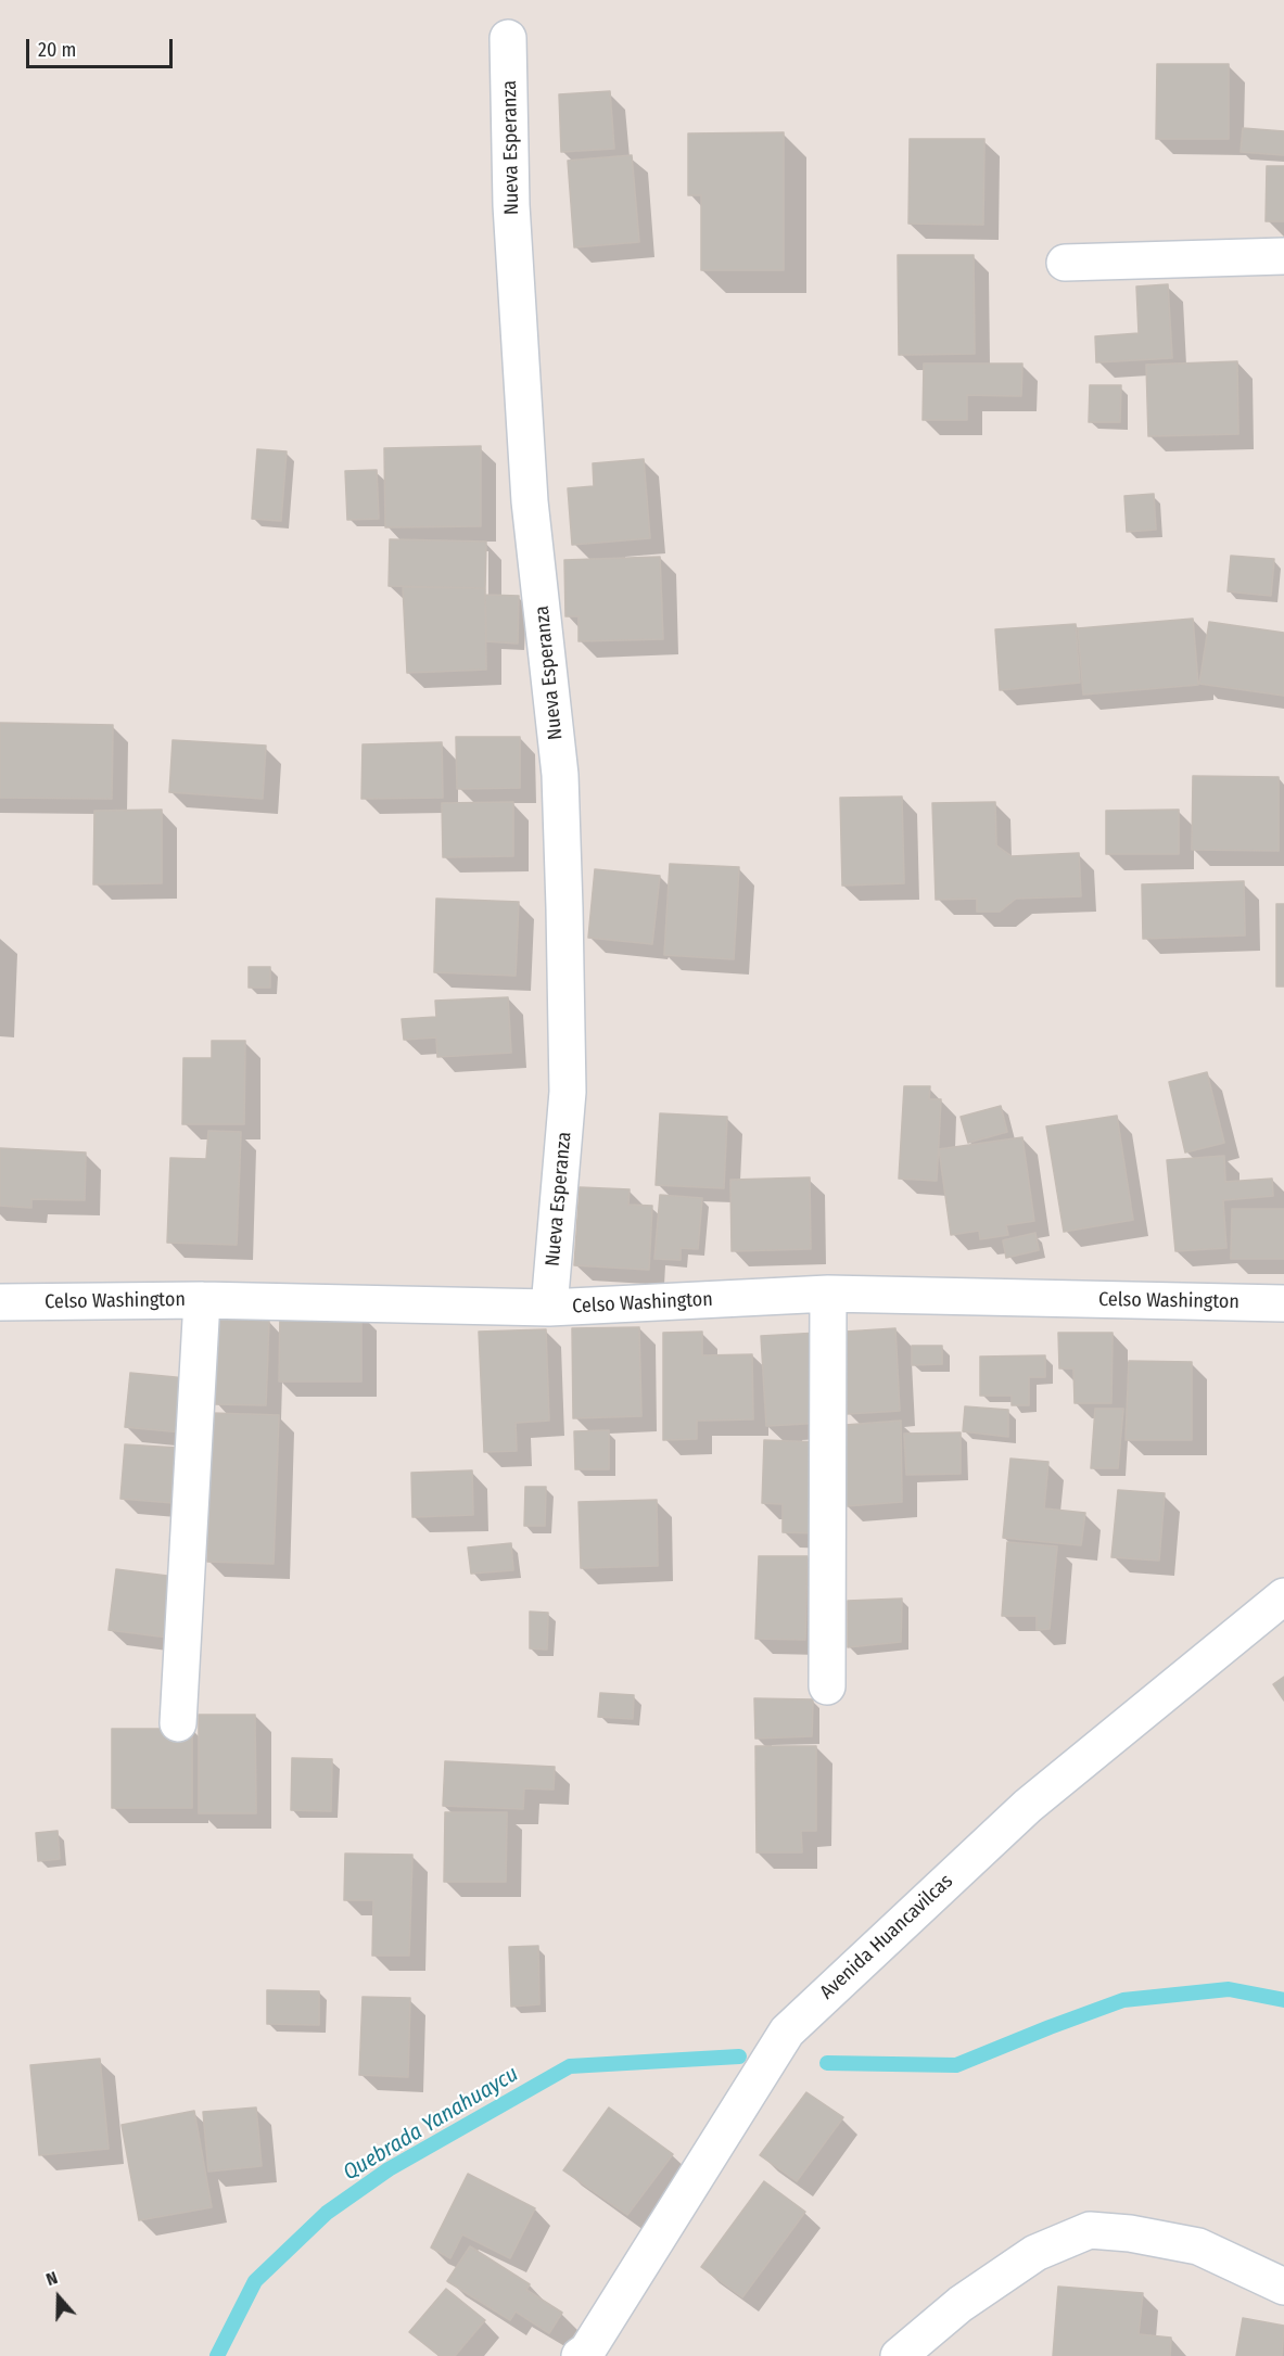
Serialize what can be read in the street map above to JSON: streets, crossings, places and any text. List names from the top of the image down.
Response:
{
  "streets": {
    "street": ["Nueva Esperanza", "Celso Washington", "Avenida Huancavilcas"]
  },
  "crossings": [
    ["Nueva Esperanza", "Celso Washington"]
  ],
  "water": ["Quebrada Yanahuaycu"],
  "scale_bar": "20 m",
  "north": "top"
}
